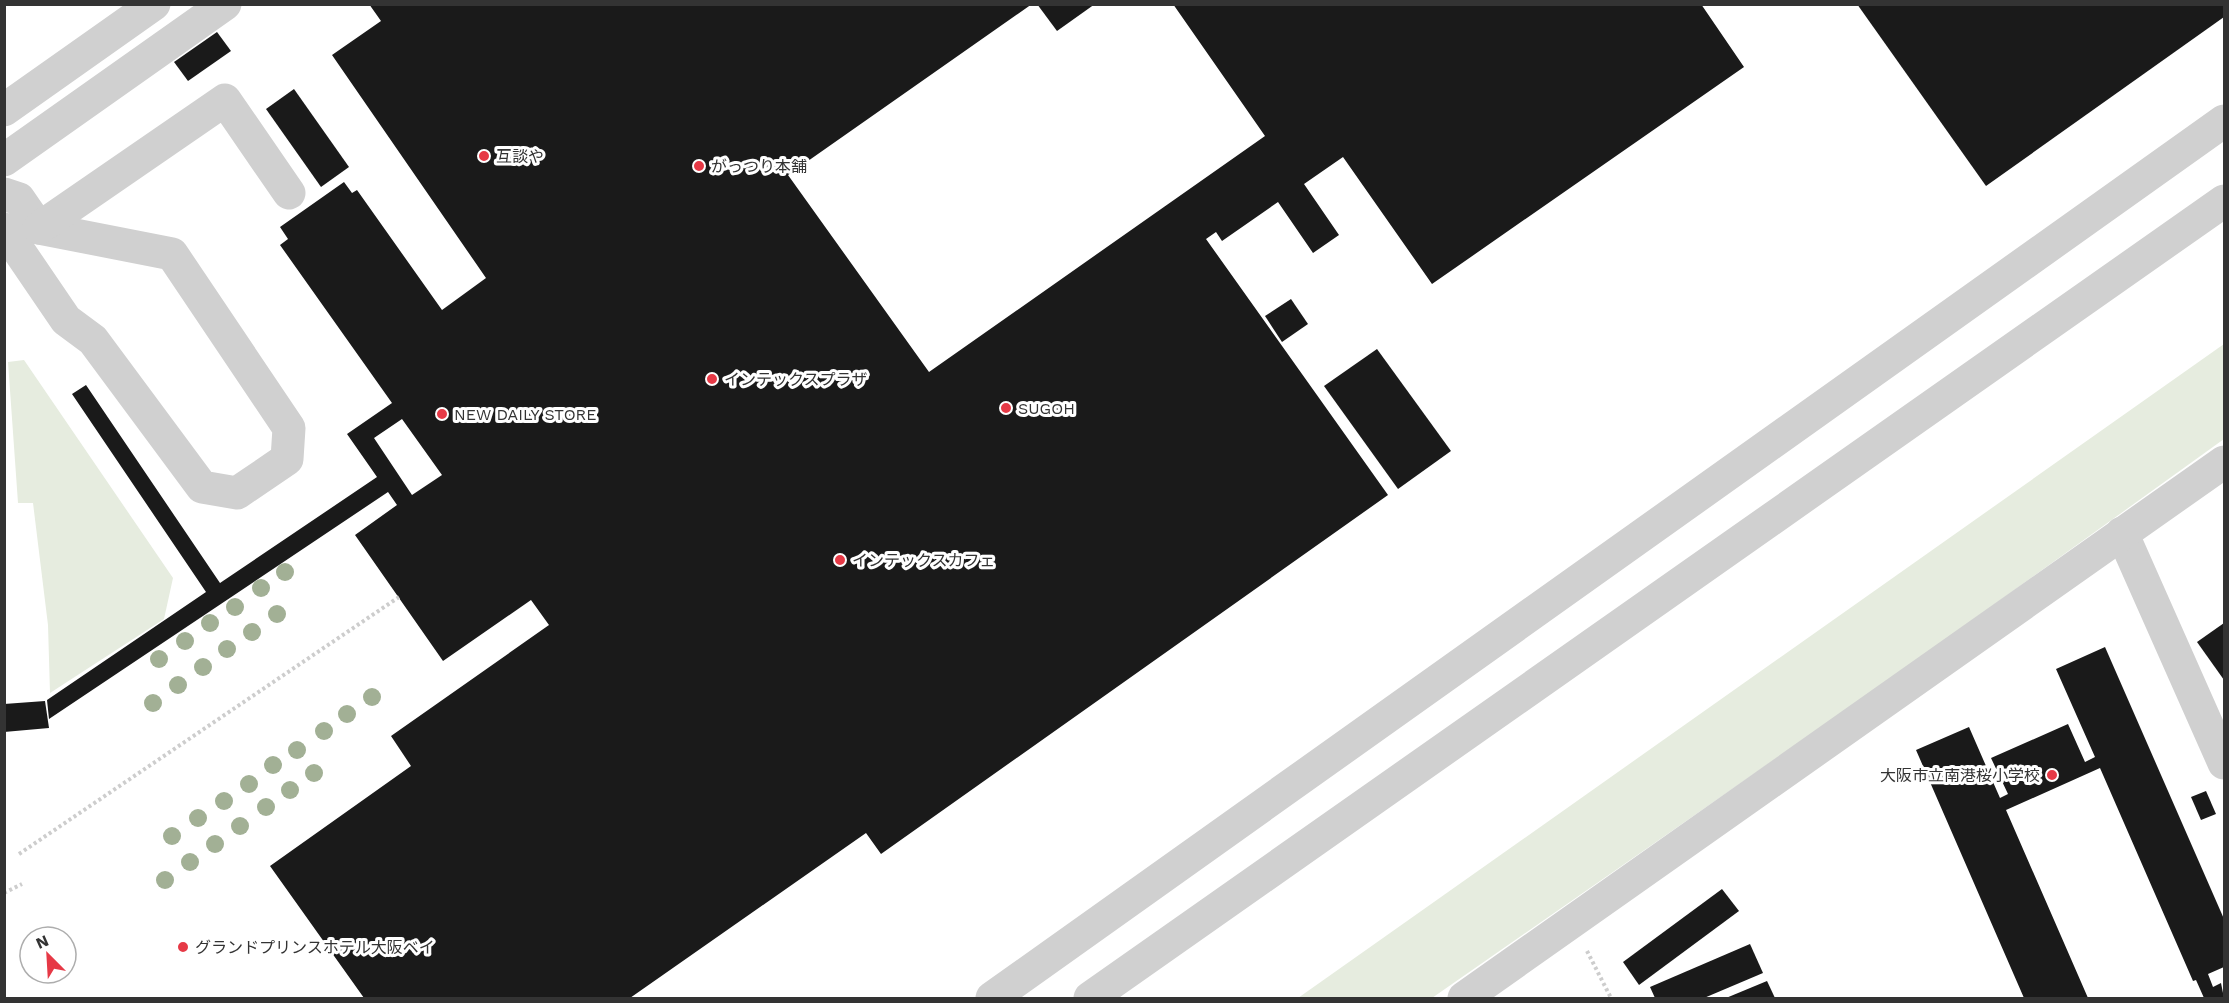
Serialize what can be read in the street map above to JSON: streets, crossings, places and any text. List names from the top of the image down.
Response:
{
  "places": [
    "互談や",
    "がっつり本舗",
    "インテックスプラザ",
    "SUGOH",
    "NEW DAILY STORE",
    "インテックスカフェ",
    "大阪市立南港桜小学校",
    "グランドプリンスホテル大阪ベイ"
  ],
  "north": "top left"
}
